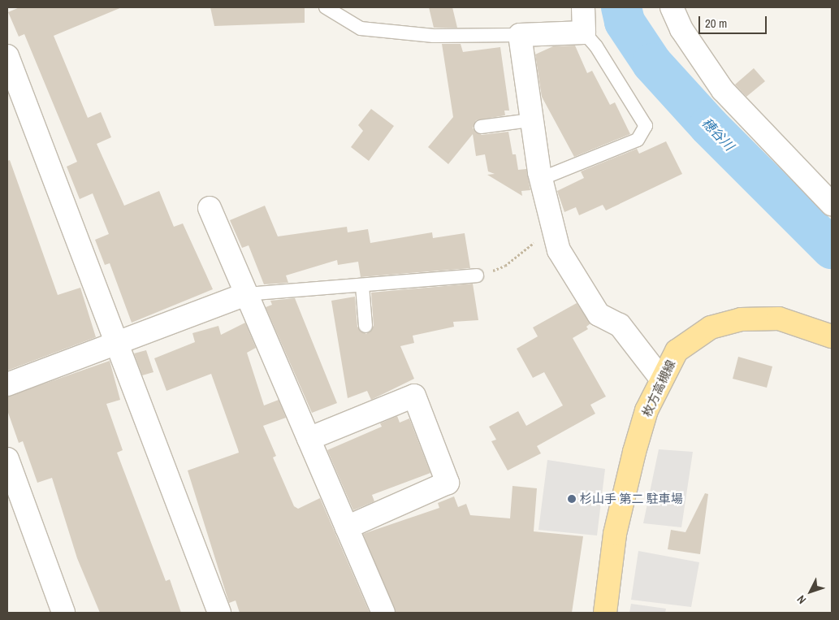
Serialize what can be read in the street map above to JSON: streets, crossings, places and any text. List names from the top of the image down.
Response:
{
  "streets": {
    "main road": ["枚方高槻線"]
  },
  "water": ["穂谷川"],
  "places": ["杉山手 第二 駐車場"],
  "scale_bar": "20 m",
  "north": "bottom left"
}
